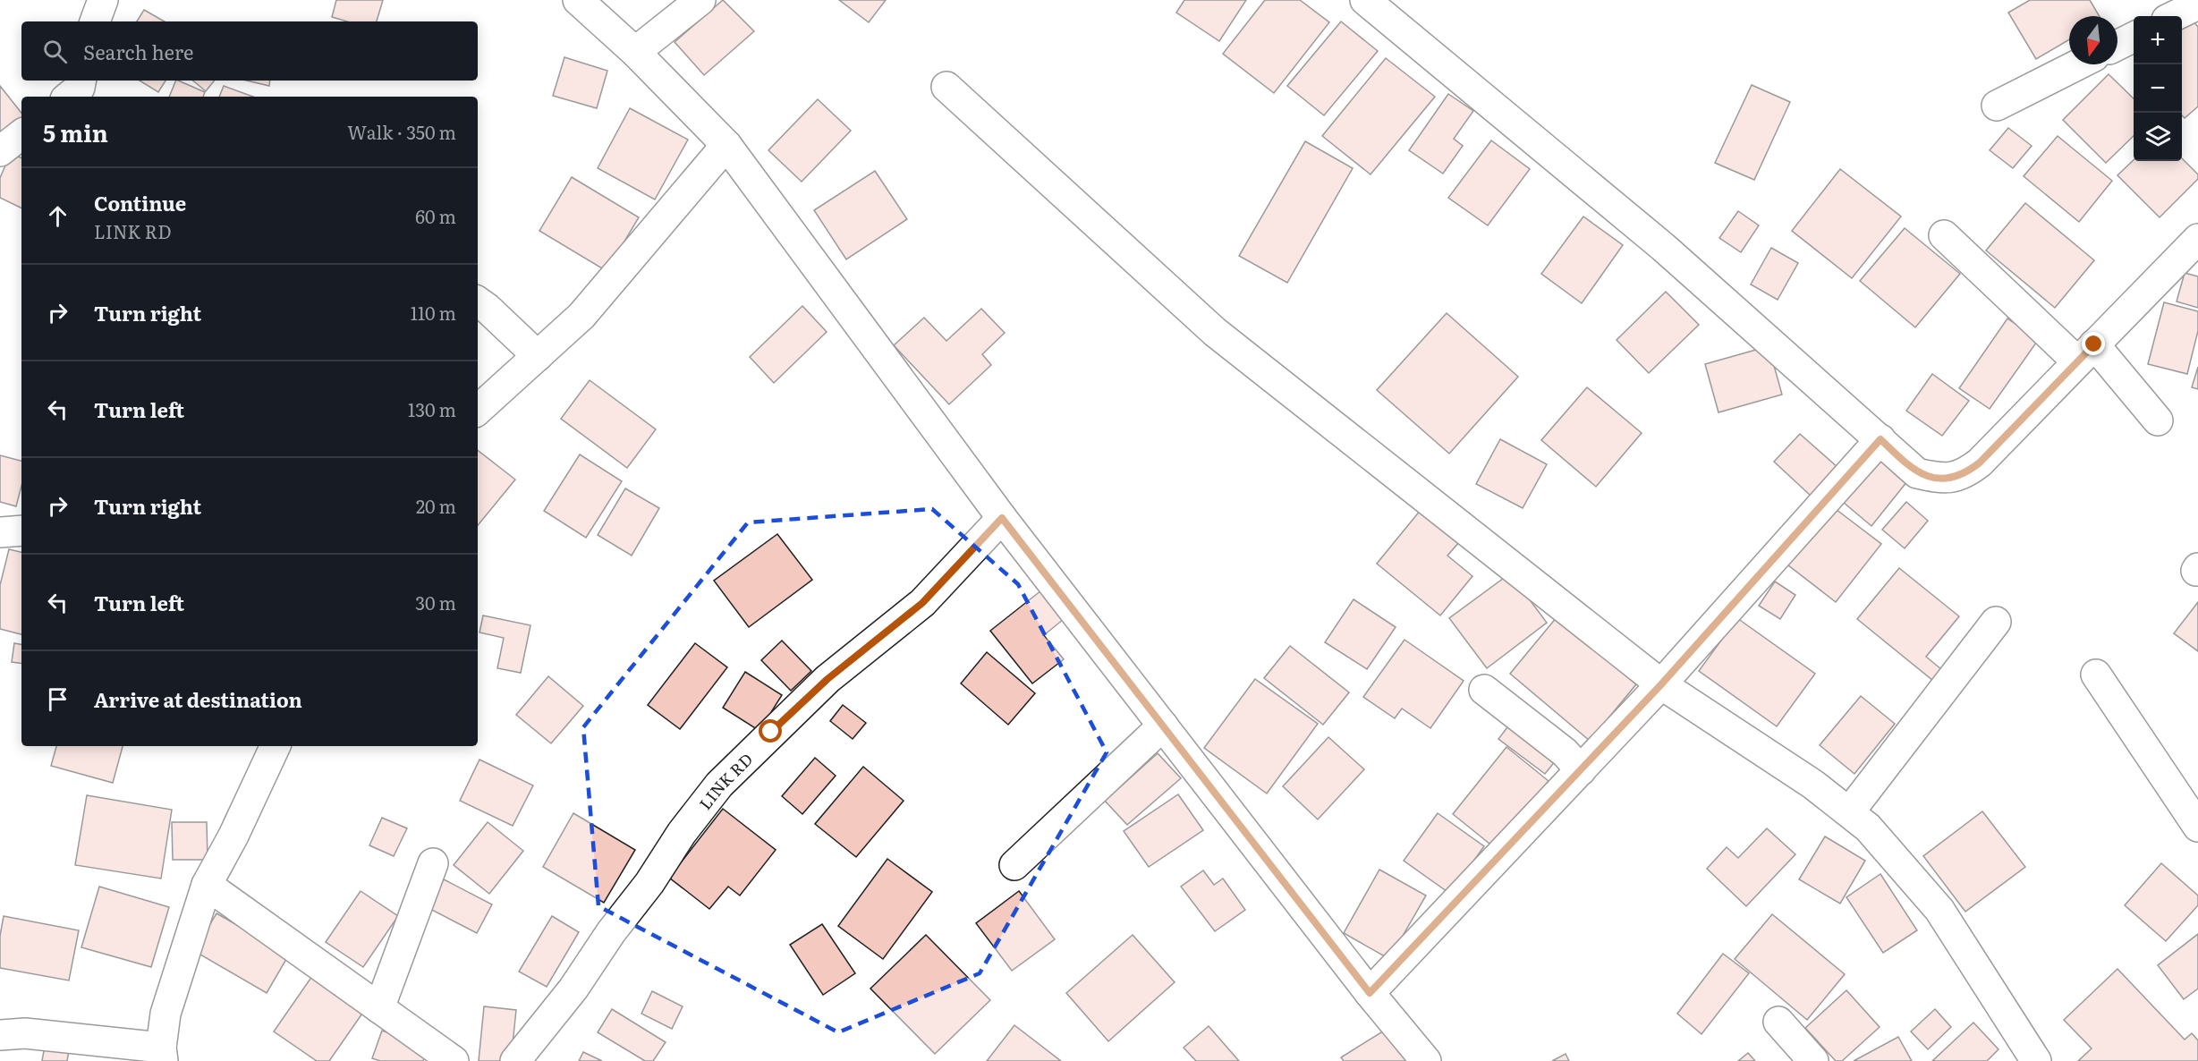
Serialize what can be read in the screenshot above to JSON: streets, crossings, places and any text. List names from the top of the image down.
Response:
{
  "streets": {
    "street": ["LINK RD"]
  },
  "north": "bottom",
  "page": {
    "map_buttons": ["+", "−"],
    "search": "Search here",
    "heading": ["5 min", "Walk · 350 m"],
    "list": [
      ["Continue", "LINK RD", "60 m"],
      ["Turn right", "110 m"],
      ["Turn left", "130 m"],
      ["Turn right", "20 m"],
      ["Turn left", "30 m"],
      "Arrive at destination"
    ]
  }
}
